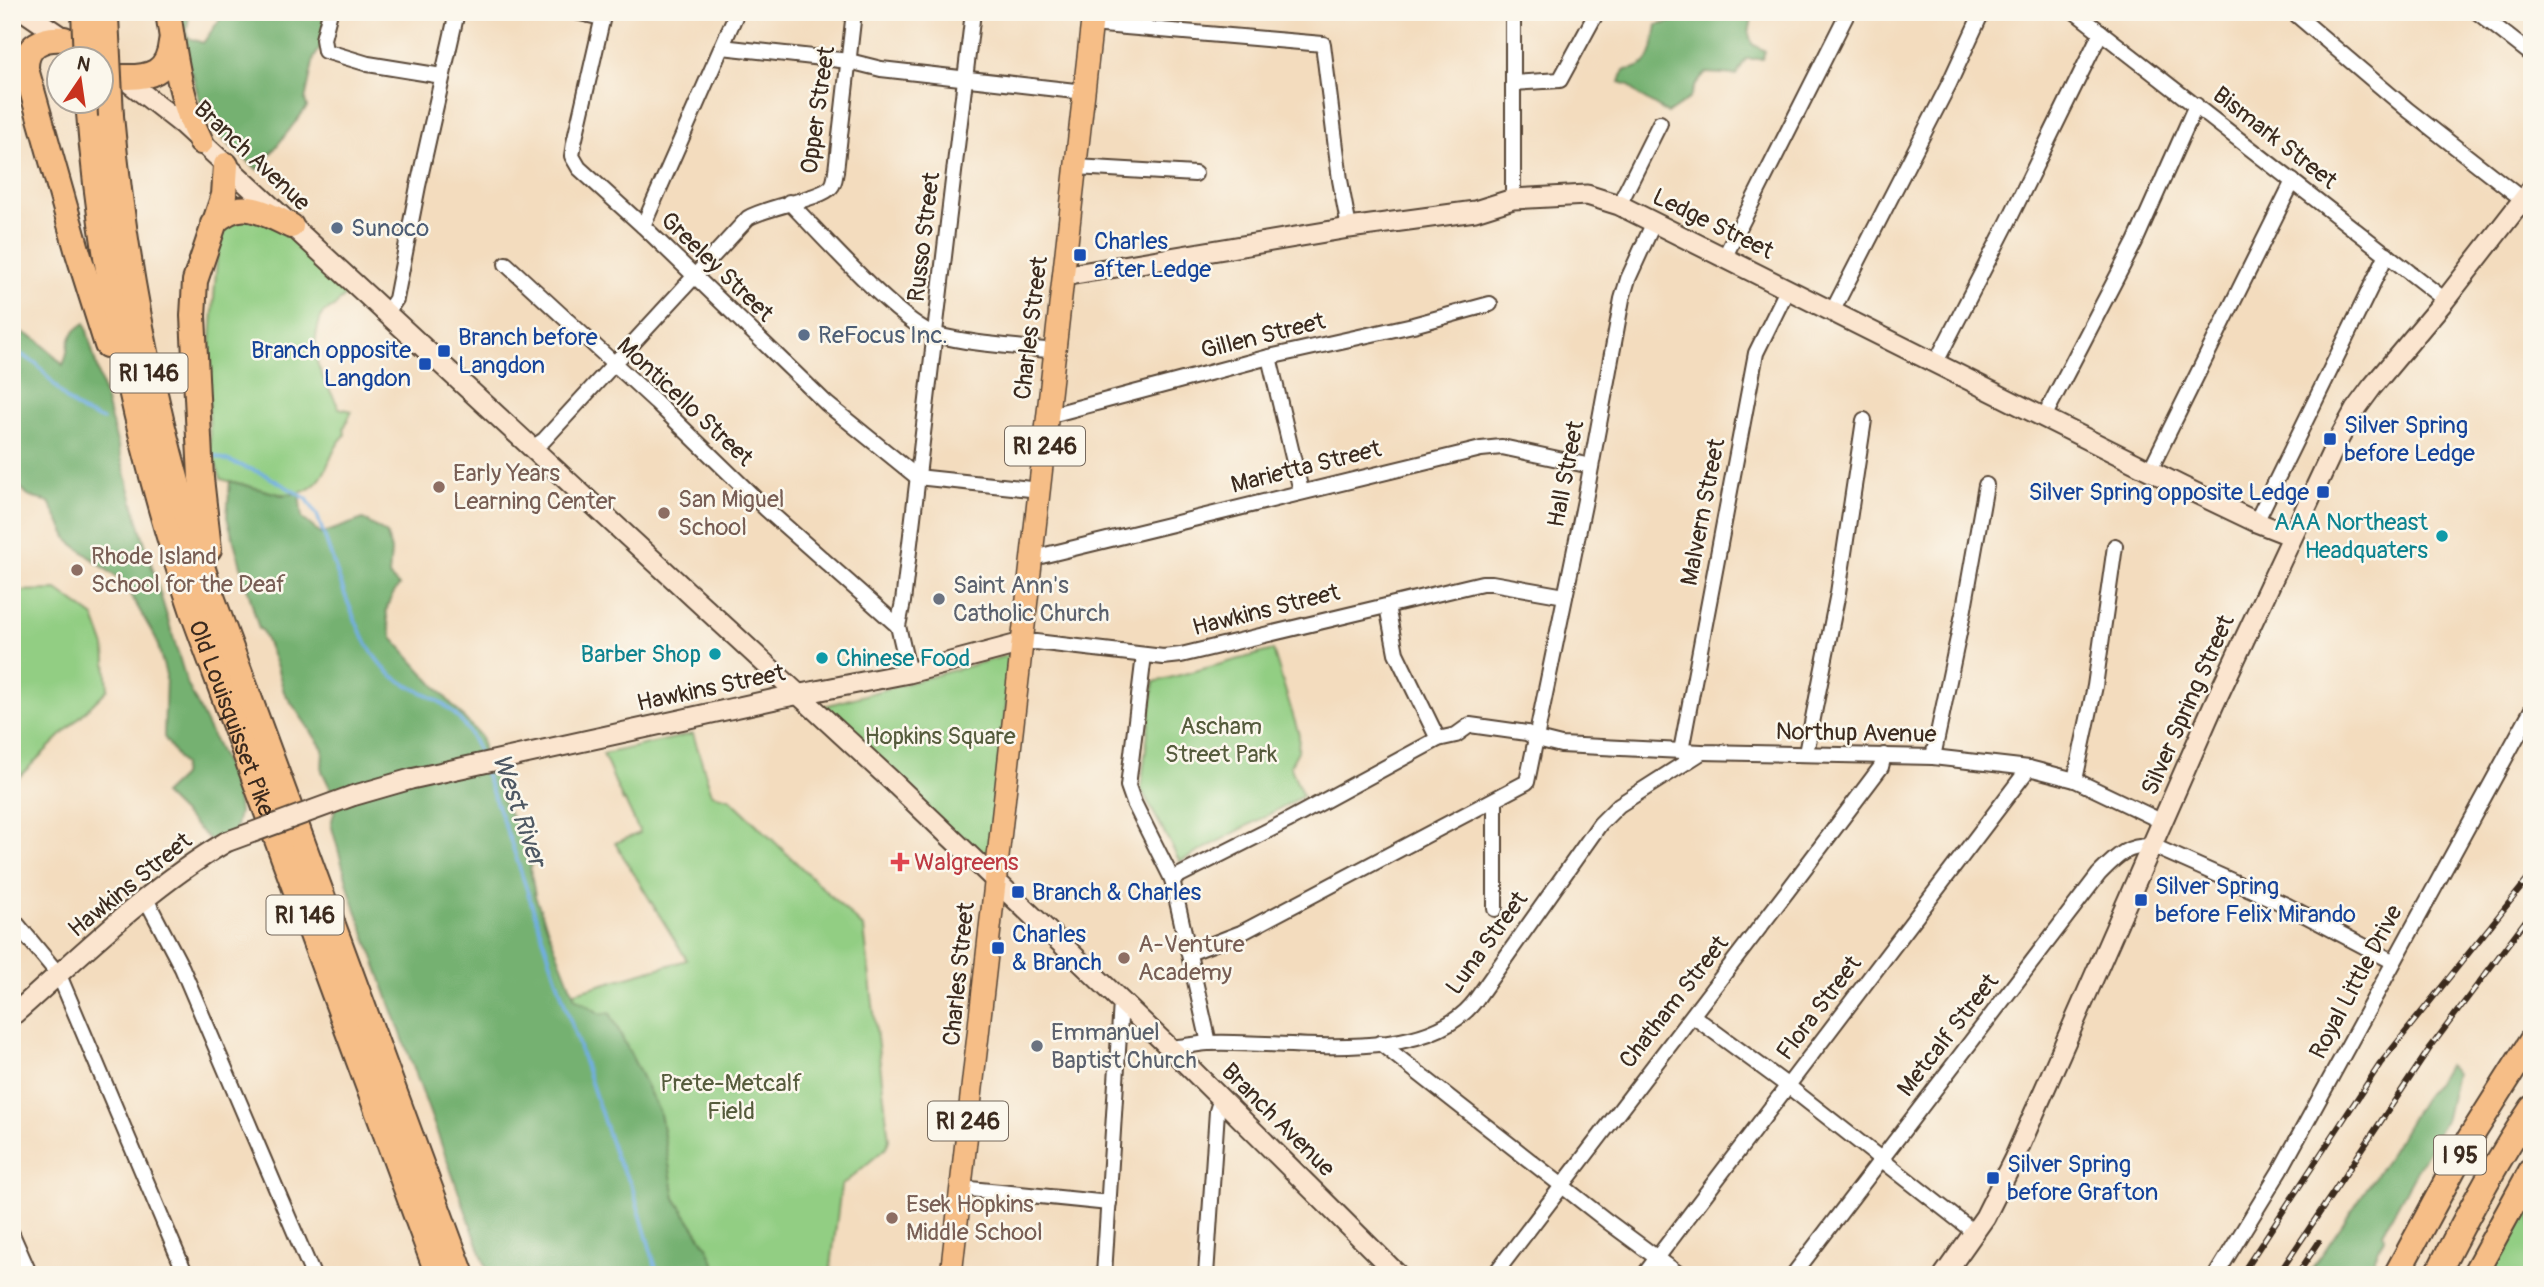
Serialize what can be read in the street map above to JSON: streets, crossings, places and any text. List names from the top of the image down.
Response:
{
  "streets": {
    "highway": ["RI 146", "Old Louisquisset Pike", "I 95"],
    "main road": [
      "Branch Avenue",
      "Ledge Street",
      "Charles Street",
      "RI 246",
      "Hawkins Street",
      "Silver Spring Street"
    ],
    "street": [
      "Opper Street",
      "Bismark Street",
      "Russo Street",
      "Greeley Street",
      "Gillen Street",
      "Monticello Street",
      "Marietta Street",
      "Hall Street",
      "Malvern Street",
      "Northup Avenue",
      "Luna Street",
      "Royal Little Drive",
      "Chatham Street",
      "Flora Street",
      "Metcalf Street"
    ]
  },
  "crossings": [
    ["Opper Street", "Branch Avenue"],
    ["Opper Street", "Greeley Street"],
    ["Opper Street", "Monticello Street"],
    ["Bismark Street", "Silver Spring Street"],
    ["Branch Avenue", "Charles Street"],
    ["Branch Avenue", "Hawkins Street"],
    ["Branch Avenue", "Luna Street"],
    ["Ledge Street", "Charles Street"],
    ["Ledge Street", "Hall Street"],
    ["Ledge Street", "Malvern Street"],
    ["Ledge Street", "Silver Spring Street"],
    ["Russo Street", "Greeley Street"],
    ["Russo Street", "Monticello Street"],
    ["Russo Street", "Hawkins Street"],
    ["Charles Street", "Gillen Street"],
    ["Charles Street", "Marietta Street"],
    ["Charles Street", "Hawkins Street"],
    ["RI 146", "Old Louisquisset Pike"],
    ["Marietta Street", "Hall Street"],
    ["Hall Street", "Hawkins Street"],
    ["Hall Street", "Northup Avenue"],
    ["Malvern Street", "Northup Avenue"],
    ["Silver Spring Street", "Northup Avenue"],
    ["Silver Spring Street", "Metcalf Street"],
    ["Northup Avenue", "Luna Street"],
    ["Northup Avenue", "Chatham Street"],
    ["Northup Avenue", "Flora Street"]
  ],
  "water": ["West River"],
  "parks": ["Ascham Street Park", "Hopkins Square", "Prete-Metcalf Field"],
  "places": {
    "other": [
      "Sunoco",
      "ReFocus Inc.",
      "Early Years Learning Center",
      "San Miguel School",
      "AAA Northeast Headquaters",
      "Rhode Island School for the Deaf",
      "Saint Ann's Catholic Church",
      "Barber Shop",
      "Chinese Food",
      "A-Venture Academy",
      "Emmanuel Baptist Church",
      "Esek Hopkins Middle School"
    ],
    "transit": [
      "Charles after Ledge",
      "Branch before Langdon",
      "Branch opposite Langdon",
      "Silver Spring before Ledge",
      "Silver Spring opposite Ledge",
      "Branch & Charles",
      "Silver Spring before Felix Mirando",
      "Charles & Branch",
      "Silver Spring before Grafton"
    ],
    "health": ["Walgreens"]
  },
  "north": "top"
}
